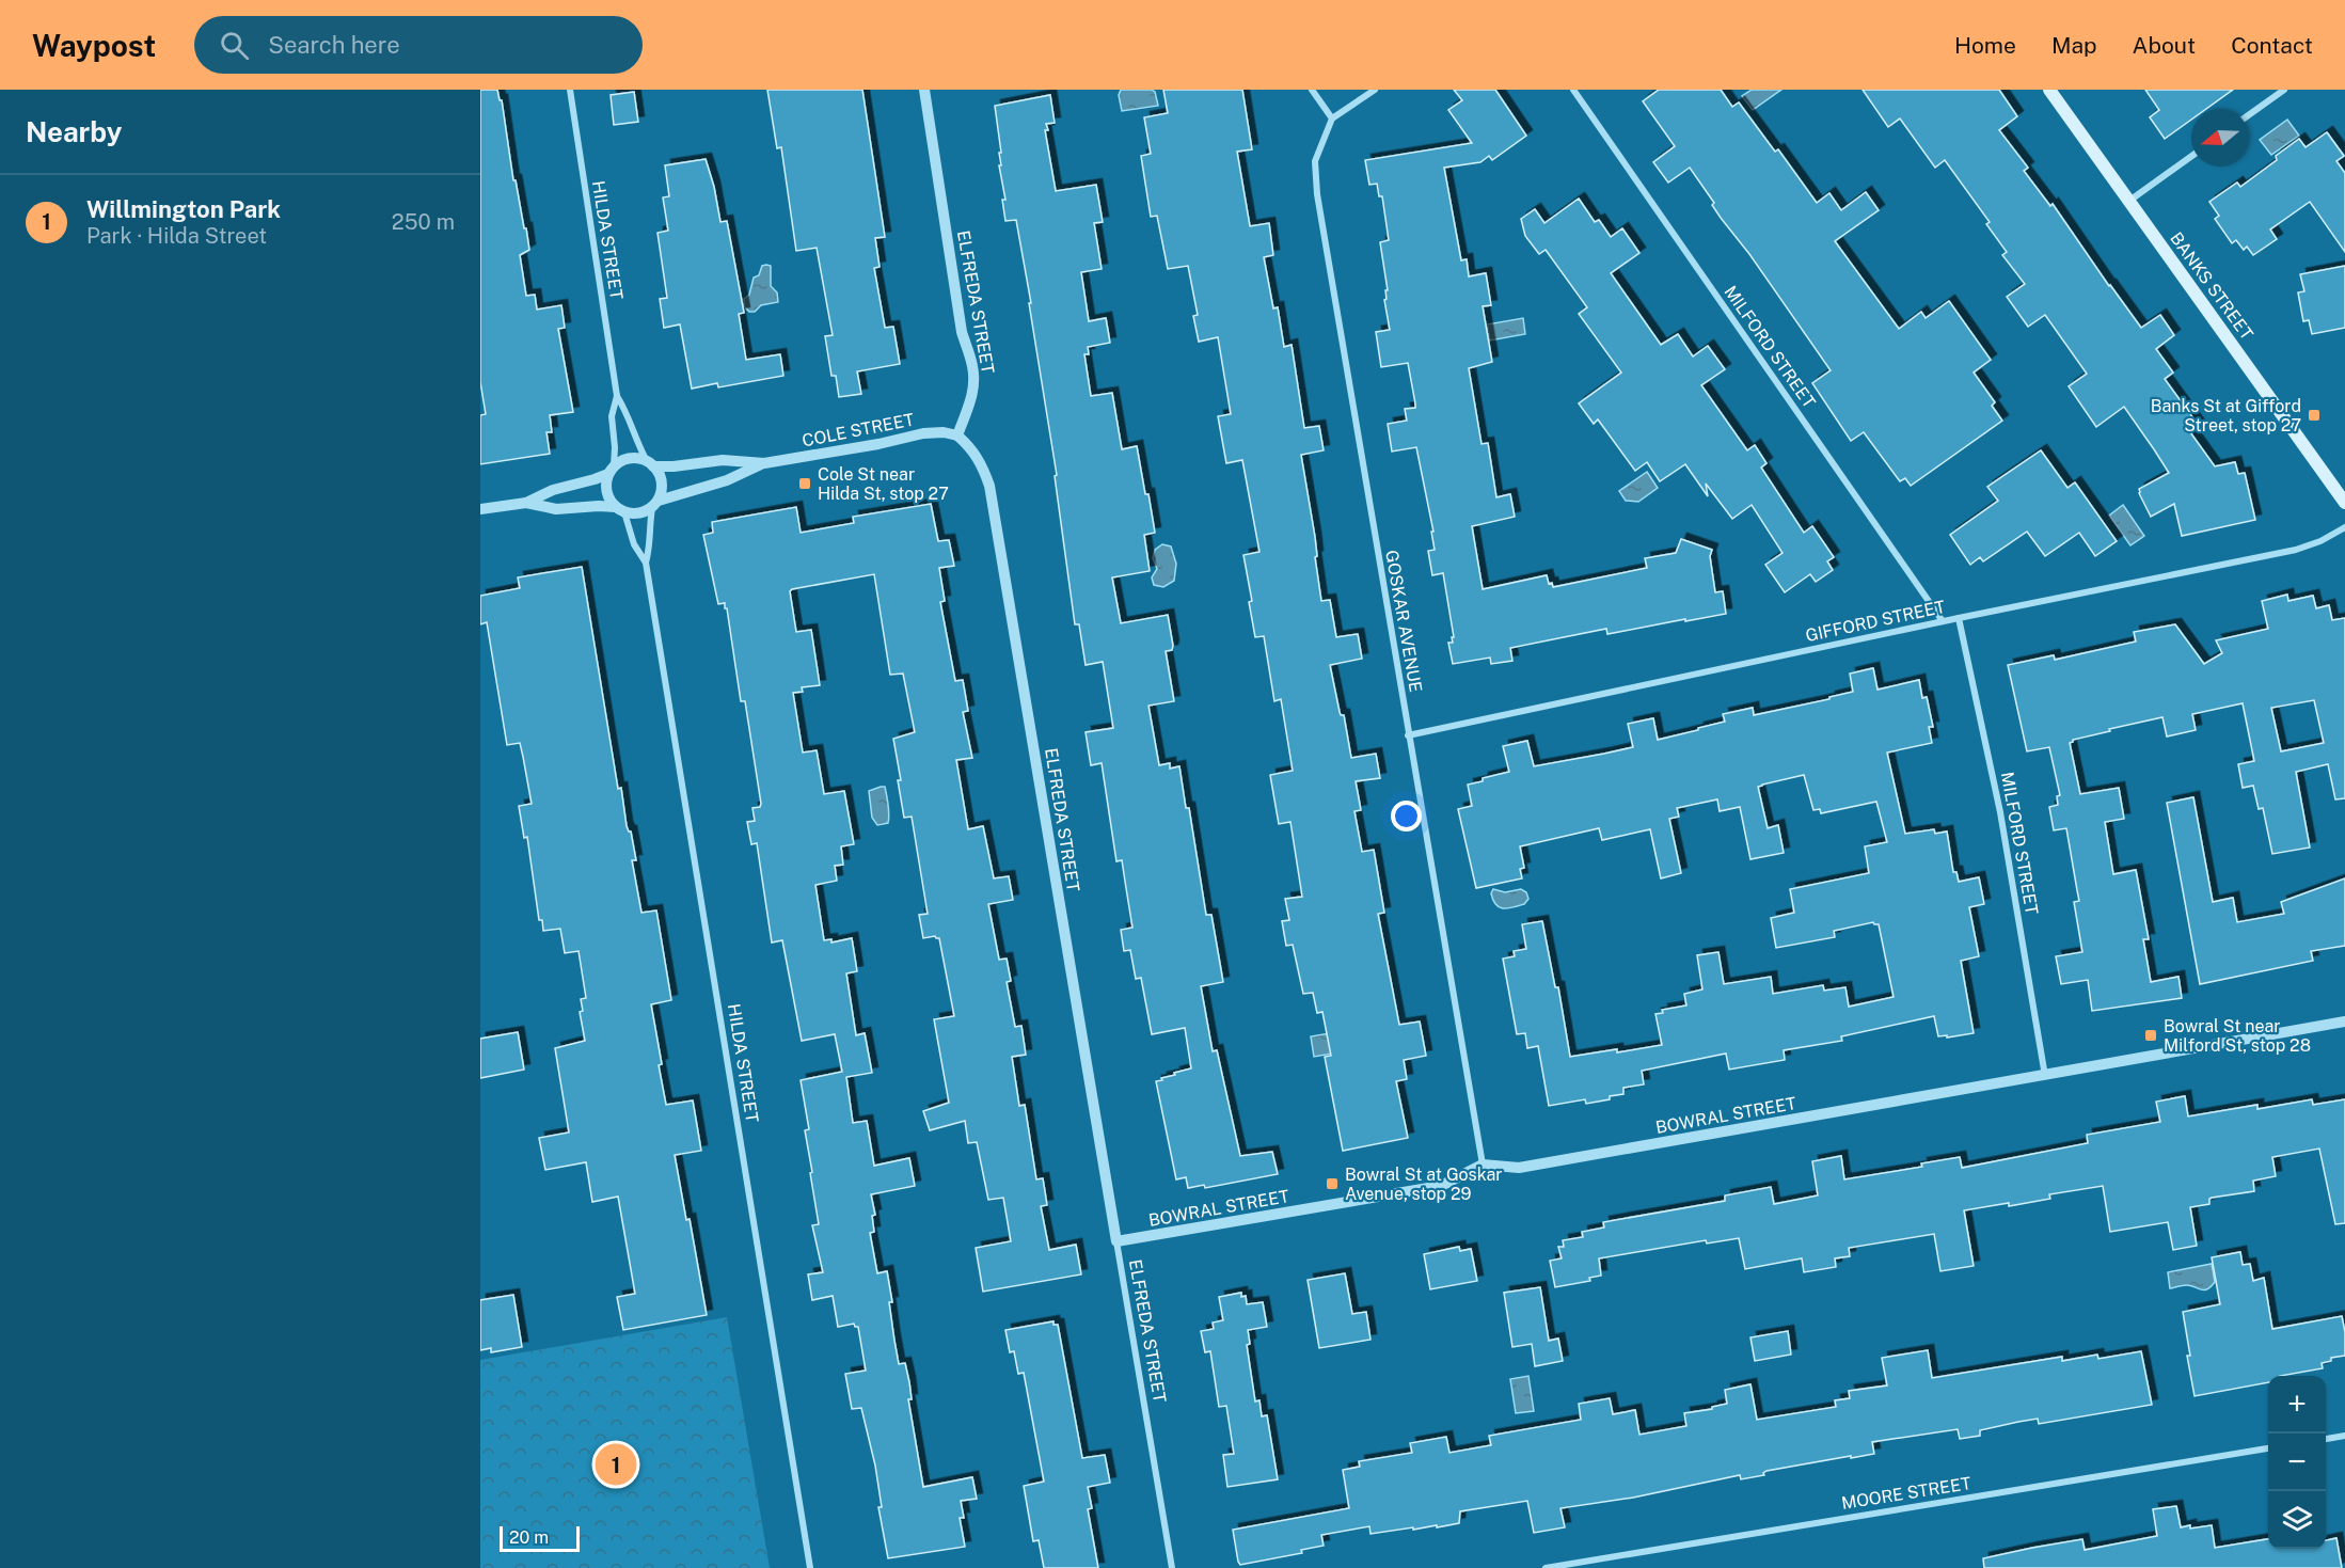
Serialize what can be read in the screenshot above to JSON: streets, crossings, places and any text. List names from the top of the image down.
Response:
{
  "streets": {
    "main road": ["BANKS STREET"],
    "street": [
      "HILDA STREET",
      "ELFREDA STREET",
      "MILFORD STREET",
      "COLE STREET",
      "GOSKAR AVENUE",
      "GIFFORD STREET",
      "BOWRAL STREET",
      "MOORE STREET"
    ]
  },
  "crossings": [
    ["HILDA STREET", "COLE STREET"],
    ["ELFREDA STREET", "COLE STREET"],
    ["ELFREDA STREET", "BOWRAL STREET"],
    ["MILFORD STREET", "GIFFORD STREET"],
    ["MILFORD STREET", "BOWRAL STREET"],
    ["GOSKAR AVENUE", "GIFFORD STREET"],
    ["GOSKAR AVENUE", "BOWRAL STREET"]
  ],
  "places": {
    "transit": [
      "Banks St at Gifford Street, stop 27",
      "Cole St near Hilda St, stop 27",
      "Bowral St near Milford St, stop 28",
      "Bowral St at Goskar Avenue, stop 29"
    ]
  },
  "scale_bar": "20 m",
  "north": "left",
  "page": {
    "header": "Waypost",
    "search": "Search here",
    "nav": [
      "Home",
      "Map",
      "About",
      "Contact"
    ],
    "heading": "Nearby",
    "list": [
      {
        "mark": "1",
        "name": "Willmington Park",
        "note": "Park · Hilda Street",
        "value": "250 m"
      }
    ],
    "map_buttons": ["+", "−"],
    "pins": "1",
    "scale": "20 m"
  }
}
